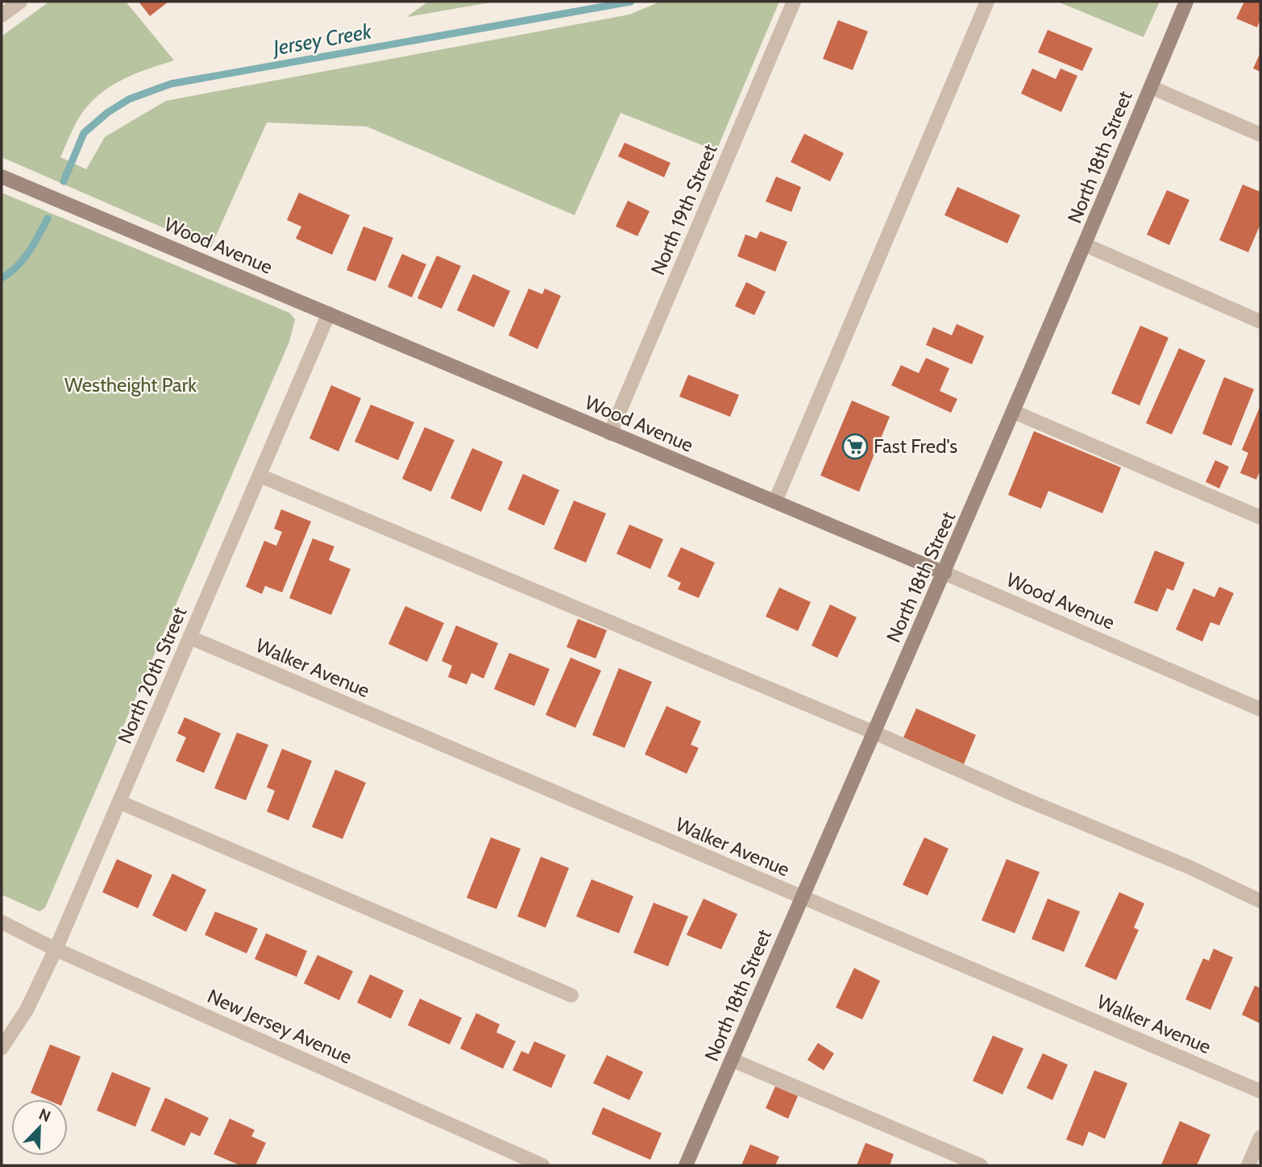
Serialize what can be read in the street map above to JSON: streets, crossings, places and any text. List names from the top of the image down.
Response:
{
  "streets": {
    "main road": ["North 18th Street", "Wood Avenue"],
    "street": [
      "North 19th Street",
      "Walker Avenue",
      "North 20th Street",
      "New Jersey Avenue"
    ]
  },
  "crossings": [
    ["North 18th Street", "Wood Avenue"],
    ["North 18th Street", "Walker Avenue"],
    ["North 19th Street", "Wood Avenue"],
    ["Wood Avenue", "North 20th Street"],
    ["Walker Avenue", "North 20th Street"],
    ["North 20th Street", "New Jersey Avenue"]
  ],
  "water": ["Jersey Creek"],
  "parks": ["Westheight Park"],
  "places": {
    "supermarket": ["Fast Fred's"]
  },
  "north": "top right"
}
